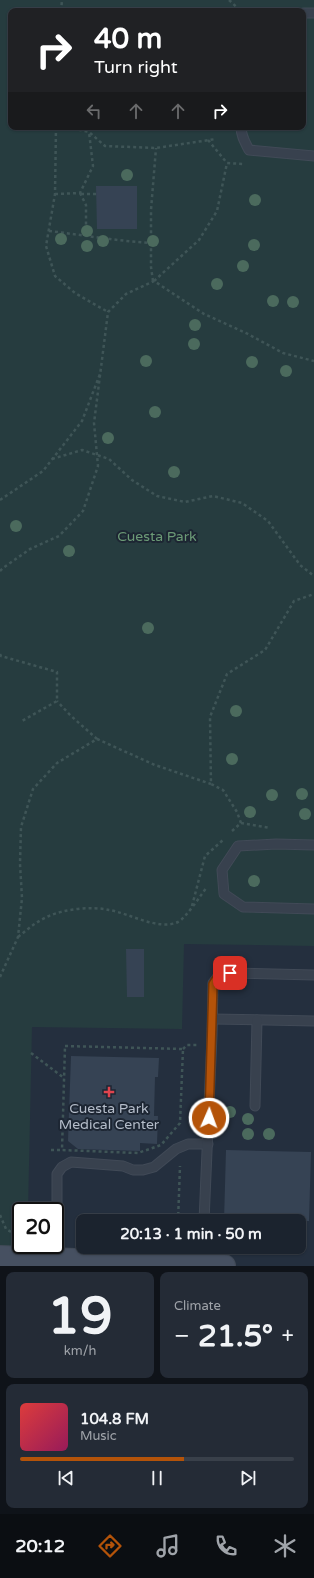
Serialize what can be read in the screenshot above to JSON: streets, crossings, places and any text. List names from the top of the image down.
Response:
{
  "parks": ["Cuesta Park"],
  "places": {
    "health": ["Cuesta Park Medical Center"]
  },
  "page": {
    "turn": ["40 m", "Turn right"],
    "limit": "20",
    "trip": "20:13 · 1 min · 50 m",
    "tile": [
      ["19", "km/h"],
      "Climate"
    ],
    "heat": ["−", "21.5°", "+"],
    "song": ["104.8 FM", "Music"],
    "tabs": "20:12"
  }
}
